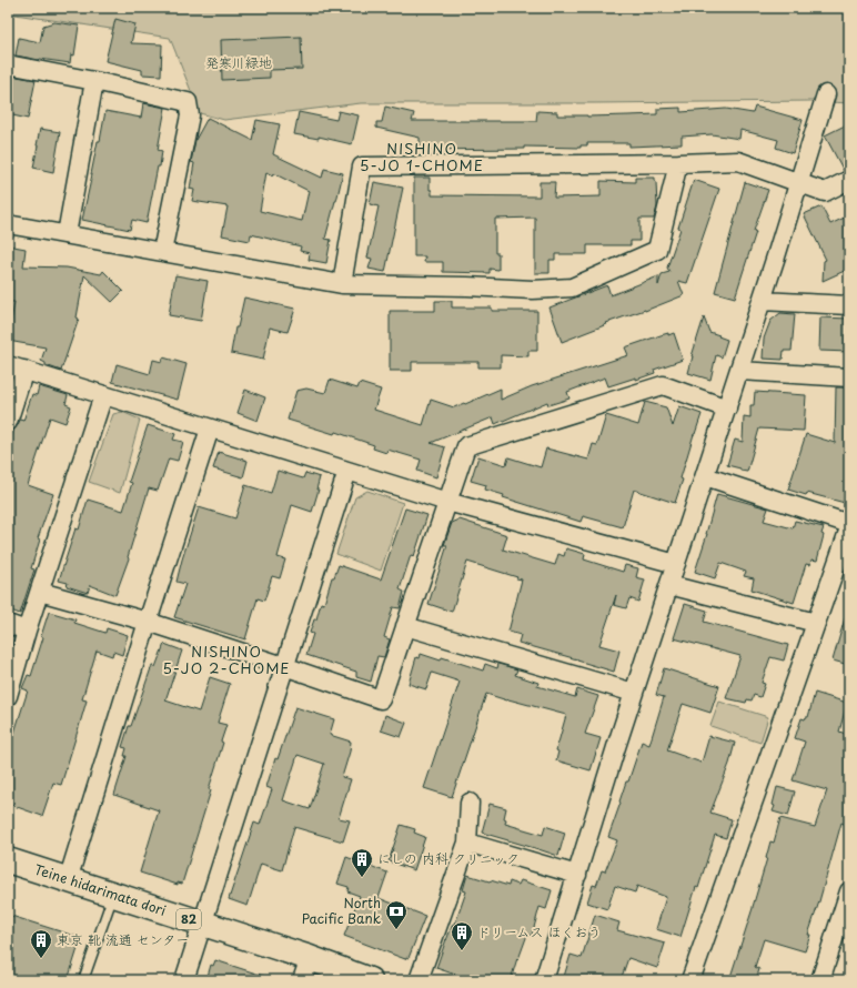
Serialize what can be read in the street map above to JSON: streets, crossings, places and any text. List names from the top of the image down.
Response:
{
  "streets": {
    "main road": ["Teine hidarimata dori", "82"]
  },
  "districts": ["NISHINO 5-JO 1-CHOME", "NISHINO 5-JO 2-CHOME"],
  "parks": ["発寒川緑地"],
  "places": {
    "building": ["にしの 内科 クリニック", "ドリームス ほくおう", "東京 靴 流通 センター"],
    "bank": ["North Pacific Bank"]
  }
}
